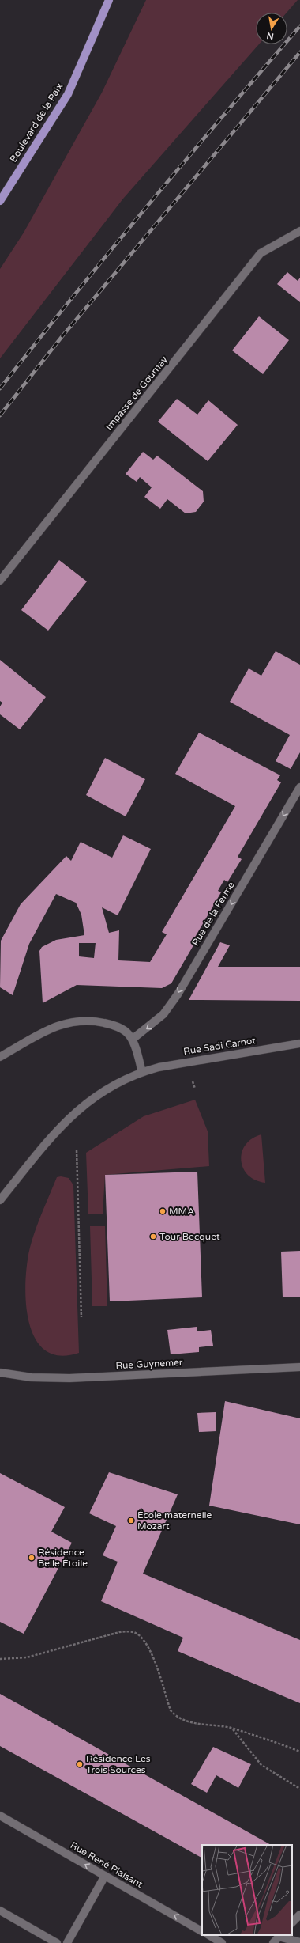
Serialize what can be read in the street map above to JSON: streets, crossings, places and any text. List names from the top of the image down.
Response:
{
  "streets": {
    "main road": ["Boulevard de la Paix"],
    "street": [
      "Impasse de Gournay",
      "Rue de la Ferme",
      "Rue Sadi Carnot",
      "Rue Guynemer",
      "Rue René Plaisant"
    ]
  },
  "one_way": ["Rue de la Ferme", "Rue René Plaisant"],
  "places": [
    "MMA",
    "Tour Becquet",
    "École maternelle Mozart",
    "Résidence Belle Étoile",
    "Résidence Les Trois Sources"
  ],
  "north": "bottom"
}
